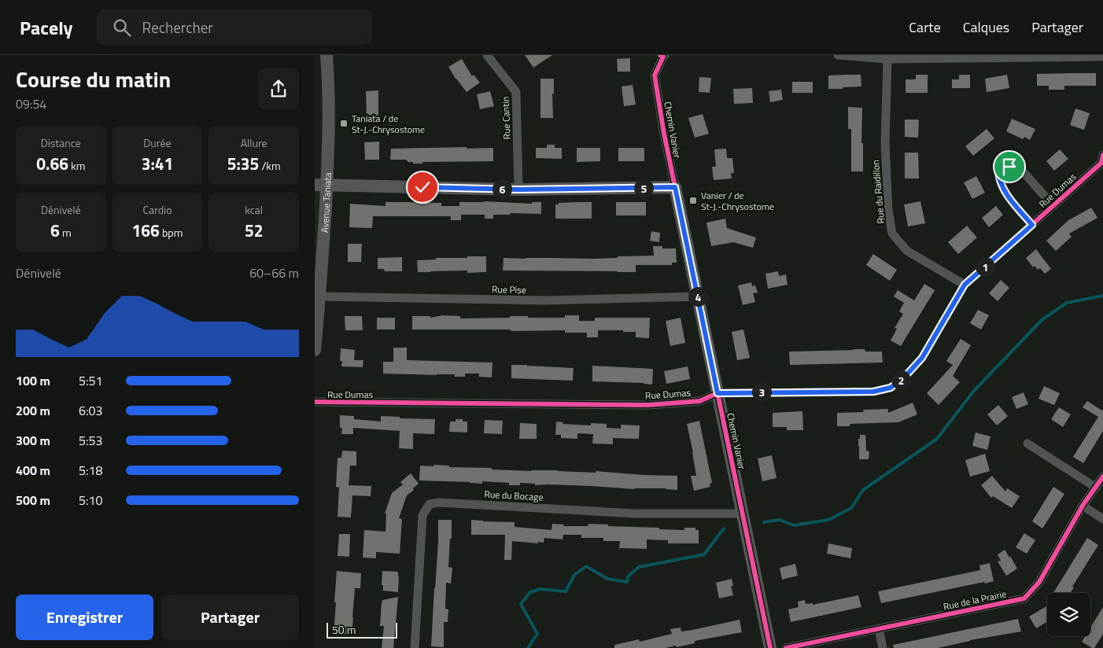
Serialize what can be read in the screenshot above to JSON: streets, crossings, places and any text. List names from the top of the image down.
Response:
{
  "streets": {
    "street": [
      "Rue Cantin",
      "Chemin Vanier",
      "Rue Dumas",
      "Rue du Raidillon",
      "Avenue Taniata",
      "Rue Pise",
      "Rue du Bocage",
      "Rue de la Prairie"
    ]
  },
  "crossings": [
    ["Chemin Vanier", "Rue Dumas"],
    ["Chemin Vanier", "Rue Pise"],
    ["Chemin Vanier", "Rue du Bocage"],
    ["Rue Dumas", "Rue du Raidillon"],
    ["Avenue Taniata", "Rue Pise"]
  ],
  "places": {
    "transit": ["Taniata / de St-J.-Chrysostome", "Vanier / de St-J.-Chrysostome"]
  },
  "scale_bar": "50 m",
  "page": {
    "header": "Pacely",
    "search": "Rechercher",
    "nav": ["Carte", "Calques", "Partager"],
    "heading": ["Course du matin", "09:54"],
    "stats": [
      ["Distance", "0.66 km"],
      ["Durée", "3:41"],
      ["Allure", "5:35 /km"],
      ["Dénivelé", "6 m"],
      ["Cardio", "166 bpm"],
      ["kcal", "52"]
    ],
    "pins": [
      "5",
      "6",
      "1",
      "4",
      "2",
      "3"
    ],
    "chart": ["Dénivelé", "60–66 m"],
    "list": [
      {
        "name": "100 m",
        "note": "5:51"
      },
      {
        "name": "200 m",
        "note": "6:03"
      },
      {
        "name": "300 m",
        "note": "5:53"
      },
      {
        "name": "400 m",
        "note": "5:18"
      },
      {
        "name": "500 m",
        "note": "5:10"
      }
    ],
    "buttons": ["Enregistrer", "Partager"],
    "scale": "50 m"
  }
}
